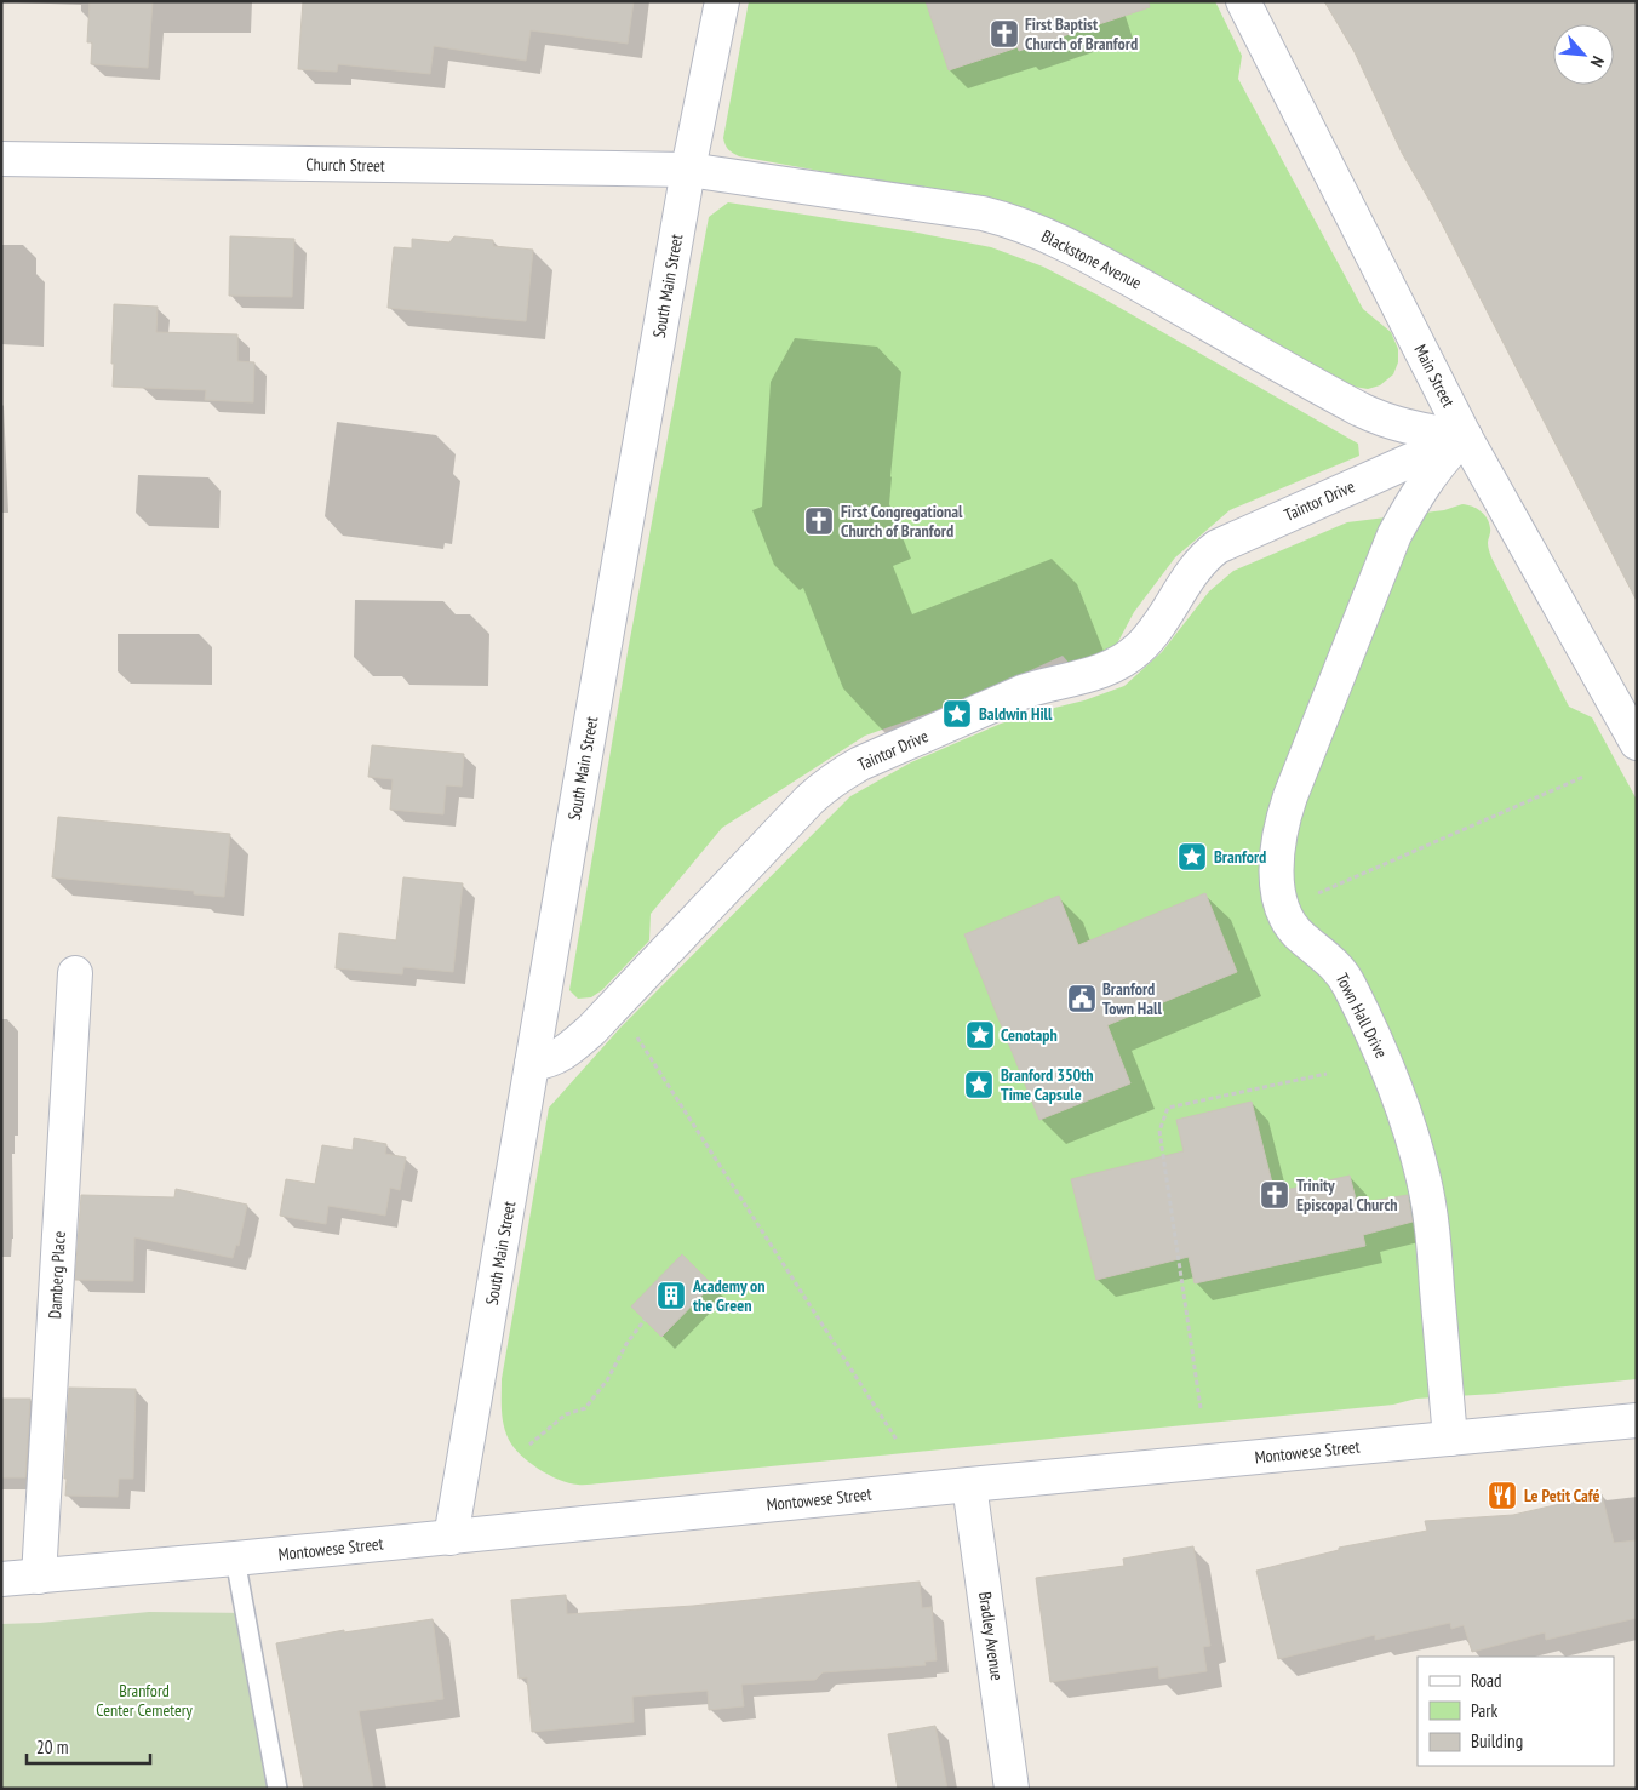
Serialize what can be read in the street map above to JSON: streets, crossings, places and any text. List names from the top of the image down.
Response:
{
  "streets": {
    "street": [
      "Church Street",
      "Blackstone Avenue",
      "South Main Street",
      "Main Street",
      "Taintor Drive",
      "Town Hall Drive",
      "Damberg Place",
      "Montowese Street",
      "Bradley Avenue"
    ]
  },
  "crossings": [
    ["Church Street", "Blackstone Avenue"],
    ["Church Street", "South Main Street"],
    ["Blackstone Avenue", "South Main Street"],
    ["Blackstone Avenue", "Main Street"],
    ["Blackstone Avenue", "Taintor Drive"],
    ["Blackstone Avenue", "Town Hall Drive"],
    ["South Main Street", "Taintor Drive"],
    ["South Main Street", "Montowese Street"],
    ["Main Street", "Taintor Drive"],
    ["Main Street", "Town Hall Drive"],
    ["Taintor Drive", "Town Hall Drive"],
    ["Town Hall Drive", "Montowese Street"],
    ["Damberg Place", "Montowese Street"],
    ["Montowese Street", "Bradley Avenue"]
  ],
  "parks": ["Branford Center Cemetery"],
  "places": {
    "church": ["First Baptist Church of Branford", "First Congregational Church of Branford", "Trinity Episcopal Church"],
    "place": [
      "Baldwin Hill",
      "Branford",
      "Cenotaph",
      "Branford 350th Time Capsule"
    ],
    "public building": ["Branford Town Hall"],
    "building": ["Academy on the Green"],
    "restaurant": ["Le Petit Café"]
  },
  "legend": ["Road", "Park", "Building"],
  "scale_bar": "20 m",
  "north": "bottom right"
}
